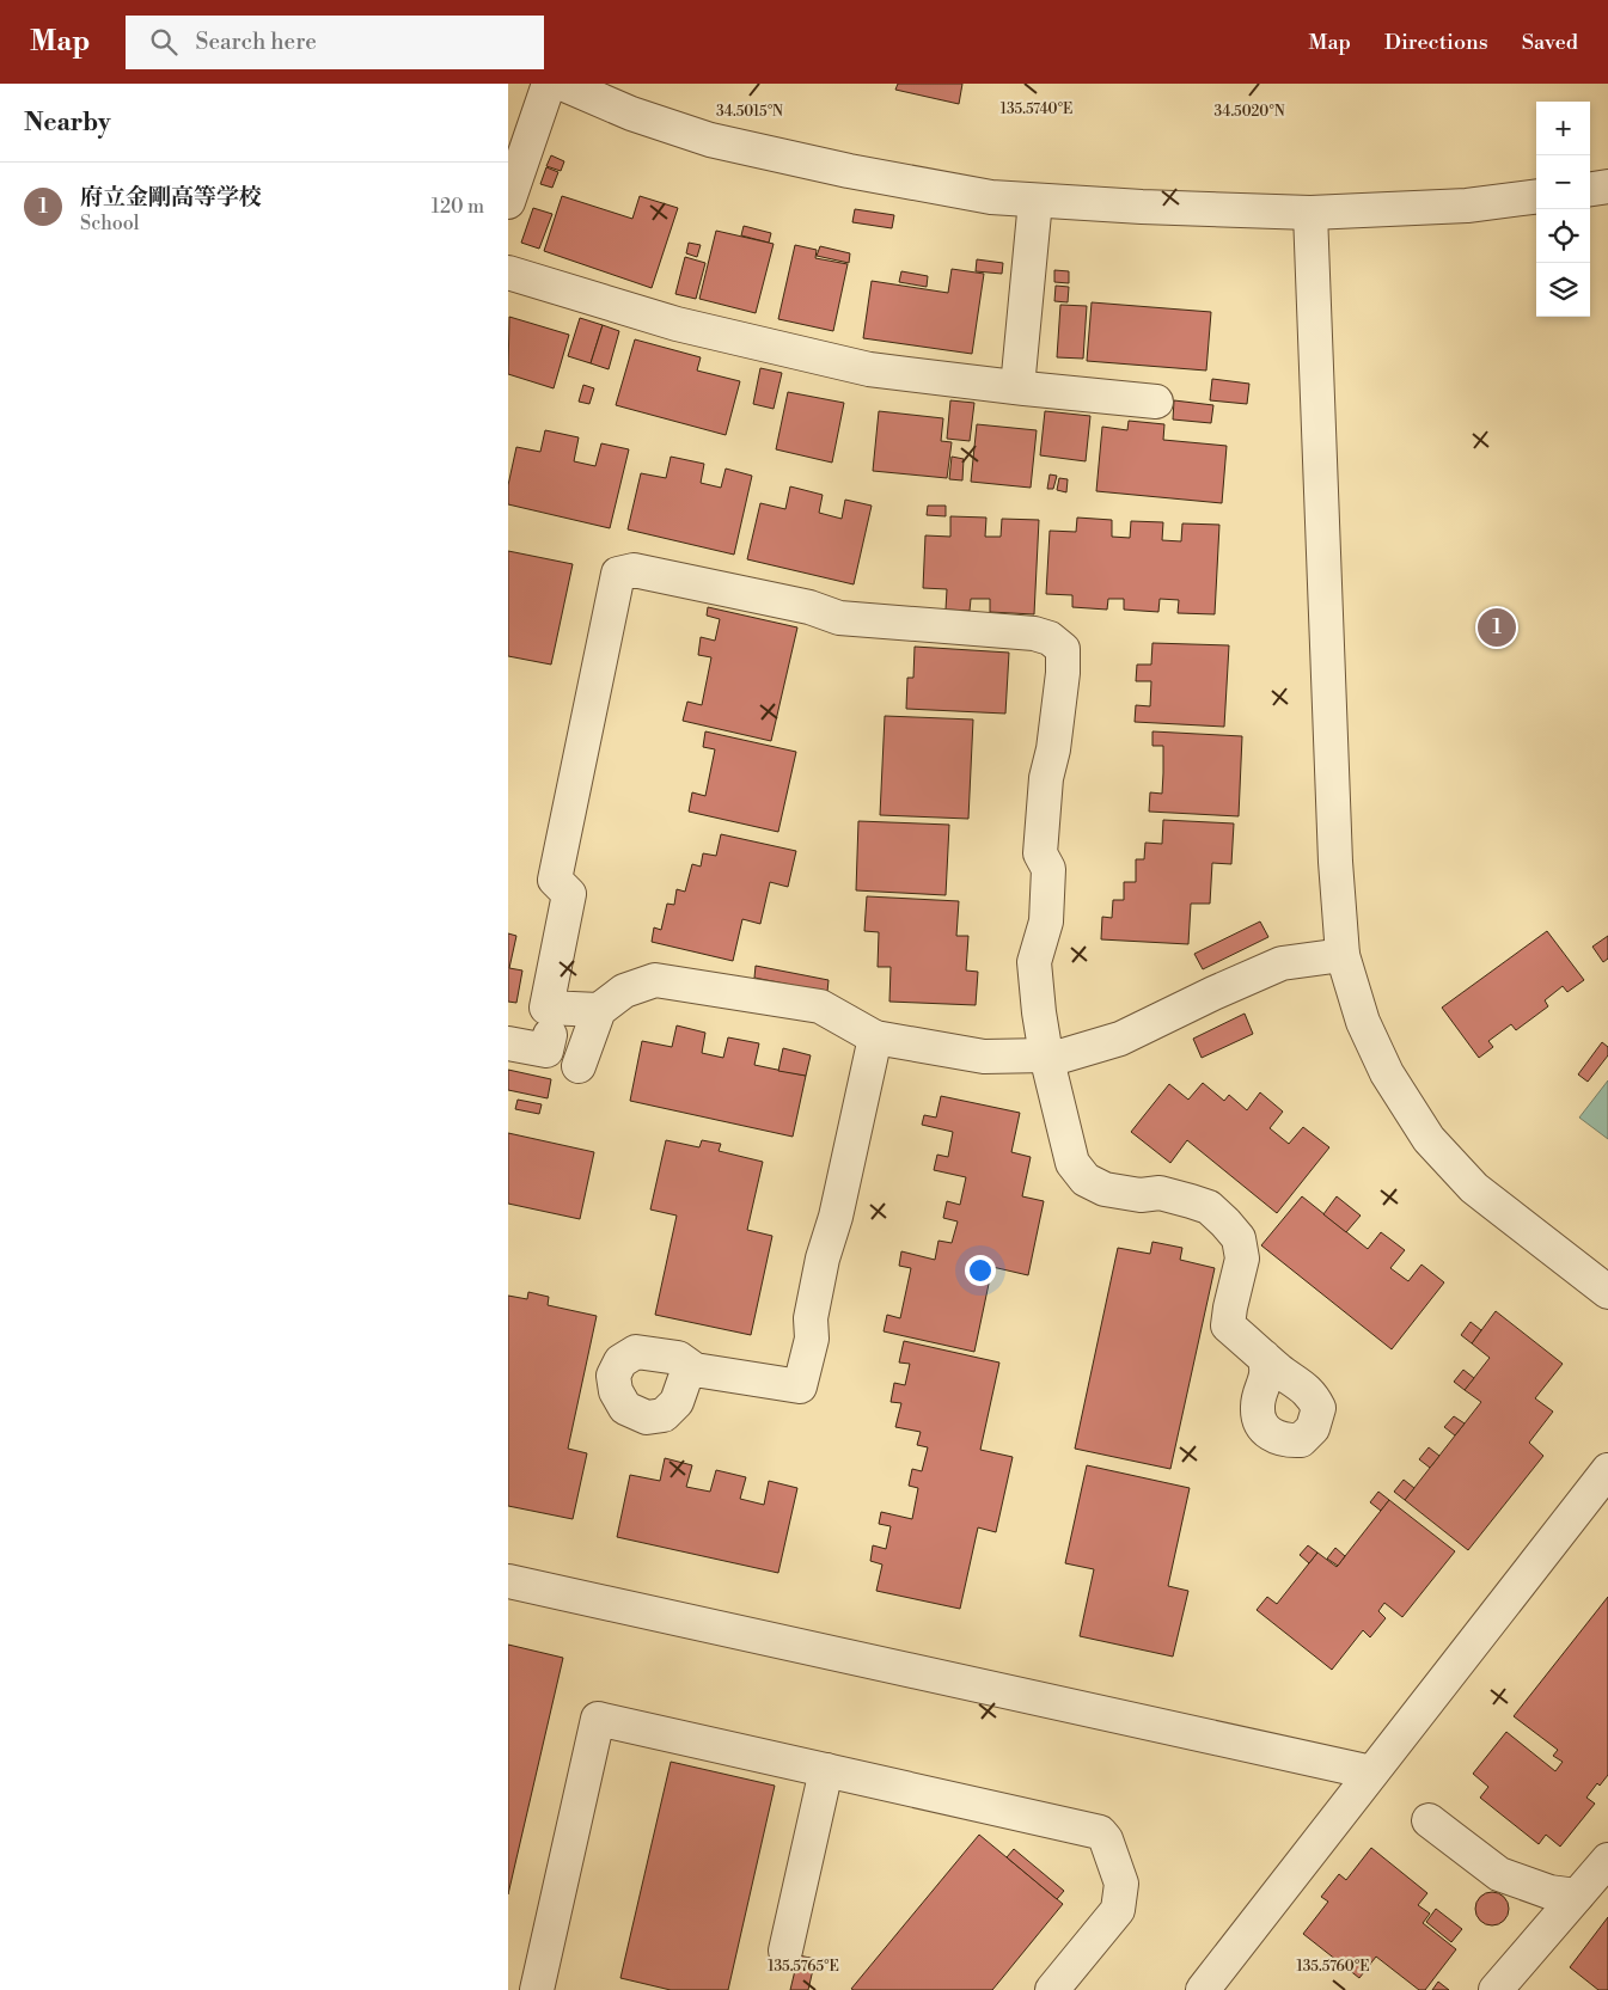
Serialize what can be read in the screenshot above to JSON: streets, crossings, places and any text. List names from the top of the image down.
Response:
{
  "page": {
    "header": "Map",
    "search": "Search here",
    "nav": ["Map", "Directions", "Saved"],
    "heading": "Nearby",
    "map_buttons": ["+", "−"],
    "list": [
      {
        "mark": "1",
        "name": "府立金剛高等学校",
        "note": "School",
        "value": "120 m"
      }
    ],
    "pins": "1"
  },
  "coordinates": [
    "135.5740°E",
    "34.5015°N",
    "34.5020°N",
    "135.5765°E",
    "135.5760°E"
  ]
}
